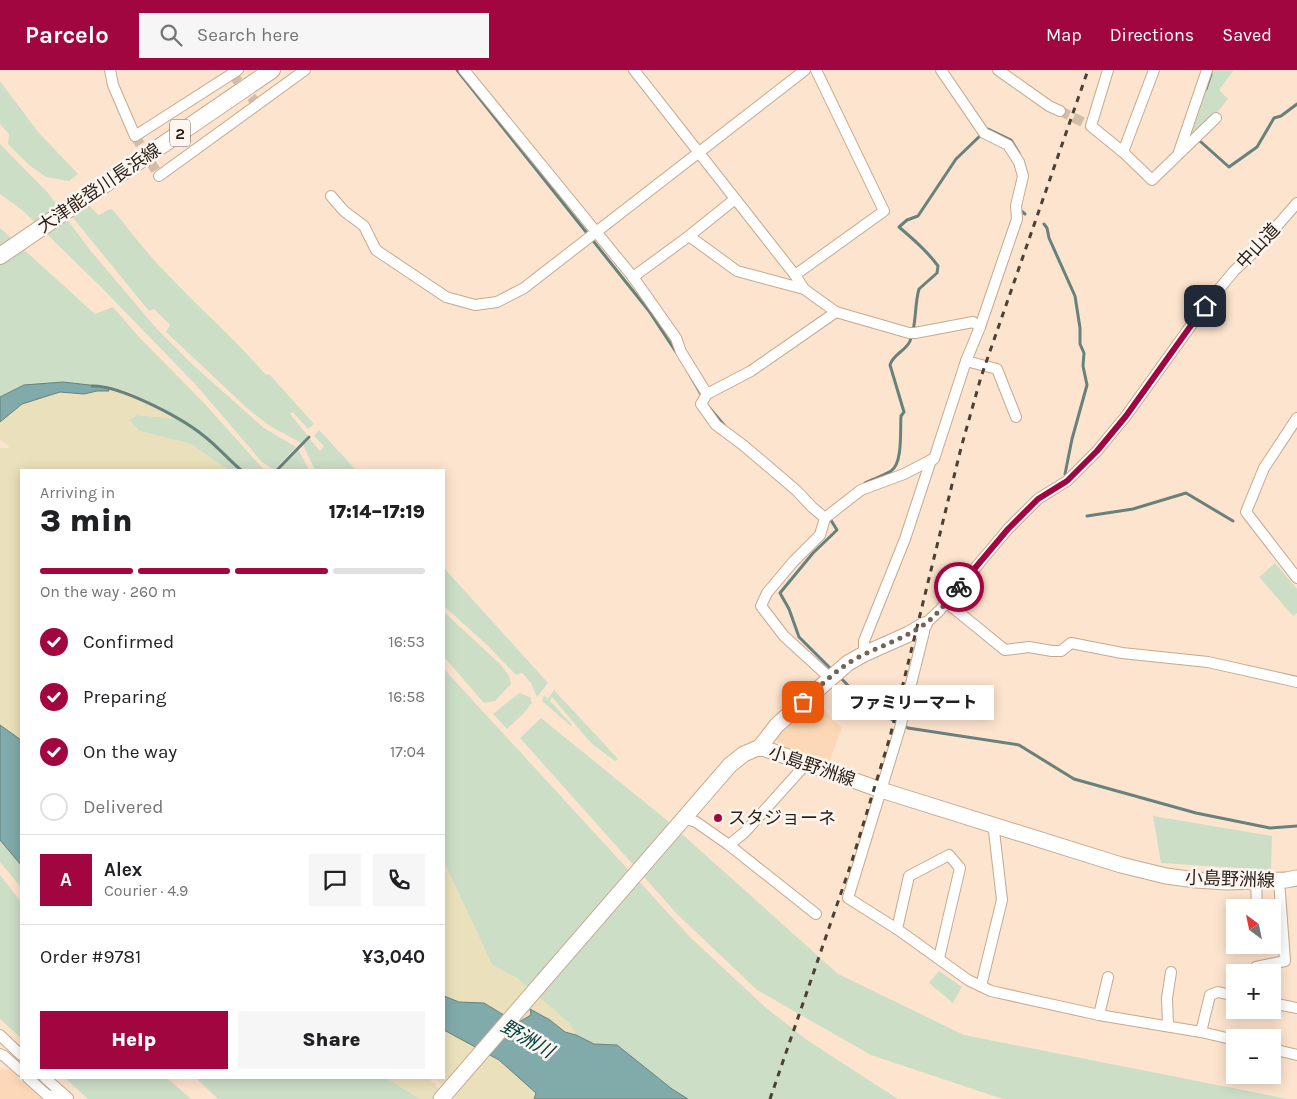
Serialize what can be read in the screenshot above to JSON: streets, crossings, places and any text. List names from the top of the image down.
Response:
{
  "streets": {
    "main road": ["2", "大津能登川長浜線", "小島野洲線"],
    "street": ["中山道"]
  },
  "water": ["野洲川"],
  "places": ["ファミリーマート", "スタジョーネ"],
  "north": "top left",
  "page": {
    "header": "Parcelo",
    "search": "Search here",
    "nav": ["Map", "Directions", "Saved"],
    "heading": ["3 min", "Arriving in", "17:14–17:19"],
    "panel": [
      "Alex",
      "Courier · 4.9",
      "Order #9781",
      "¥3,040"
    ],
    "bar": "On the way · 260 m",
    "list": [
      ["Confirmed", "16:53"],
      ["Preparing", "16:58"],
      ["On the way", "17:04"],
      "Delivered"
    ],
    "bubble": "ファミリーマート",
    "round": "A",
    "map_buttons": ["+", "−"],
    "buttons": ["Help", "Share"]
  }
}
